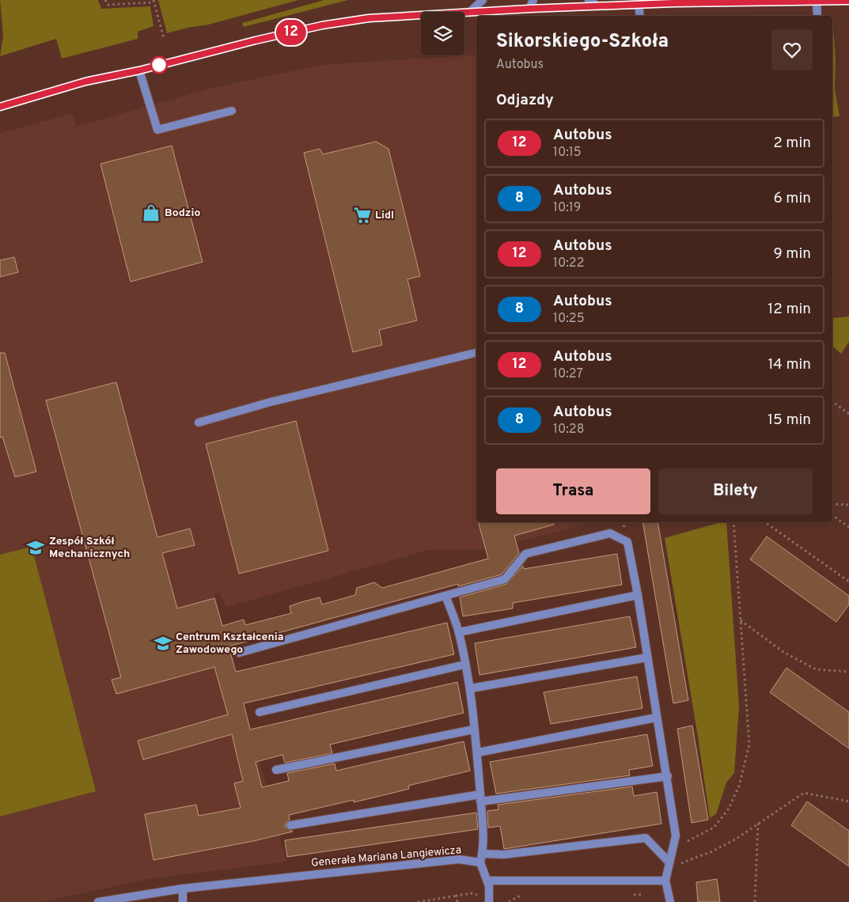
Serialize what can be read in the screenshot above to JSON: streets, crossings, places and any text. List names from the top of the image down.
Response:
{
  "streets": {
    "street": ["Generała Mariana Langiewicza"]
  },
  "places": {
    "shop": ["Bodzio"],
    "supermarket": ["Lidl"],
    "school or university": ["Zespół Szkół Mechanicznych", "Centrum Kształcenia Zawodowego"]
  },
  "lines": ["bus line 12"],
  "page": {
    "on_map": "12",
    "heading": [
      ["Sikorskiego-Szkoła", "Autobus"],
      "Odjazdy"
    ],
    "list": [
      {
        "mark": "12",
        "name": "Autobus",
        "note": "10:15",
        "value": "2 min"
      },
      {
        "mark": "8",
        "name": "Autobus",
        "note": "10:19",
        "value": "6 min"
      },
      {
        "mark": "12",
        "name": "Autobus",
        "note": "10:22",
        "value": "9 min"
      },
      {
        "mark": "8",
        "name": "Autobus",
        "note": "10:25",
        "value": "12 min"
      },
      {
        "mark": "12",
        "name": "Autobus",
        "note": "10:27",
        "value": "14 min"
      },
      {
        "mark": "8",
        "name": "Autobus",
        "note": "10:28",
        "value": "15 min"
      }
    ],
    "buttons": ["Trasa", "Bilety"]
  }
}
